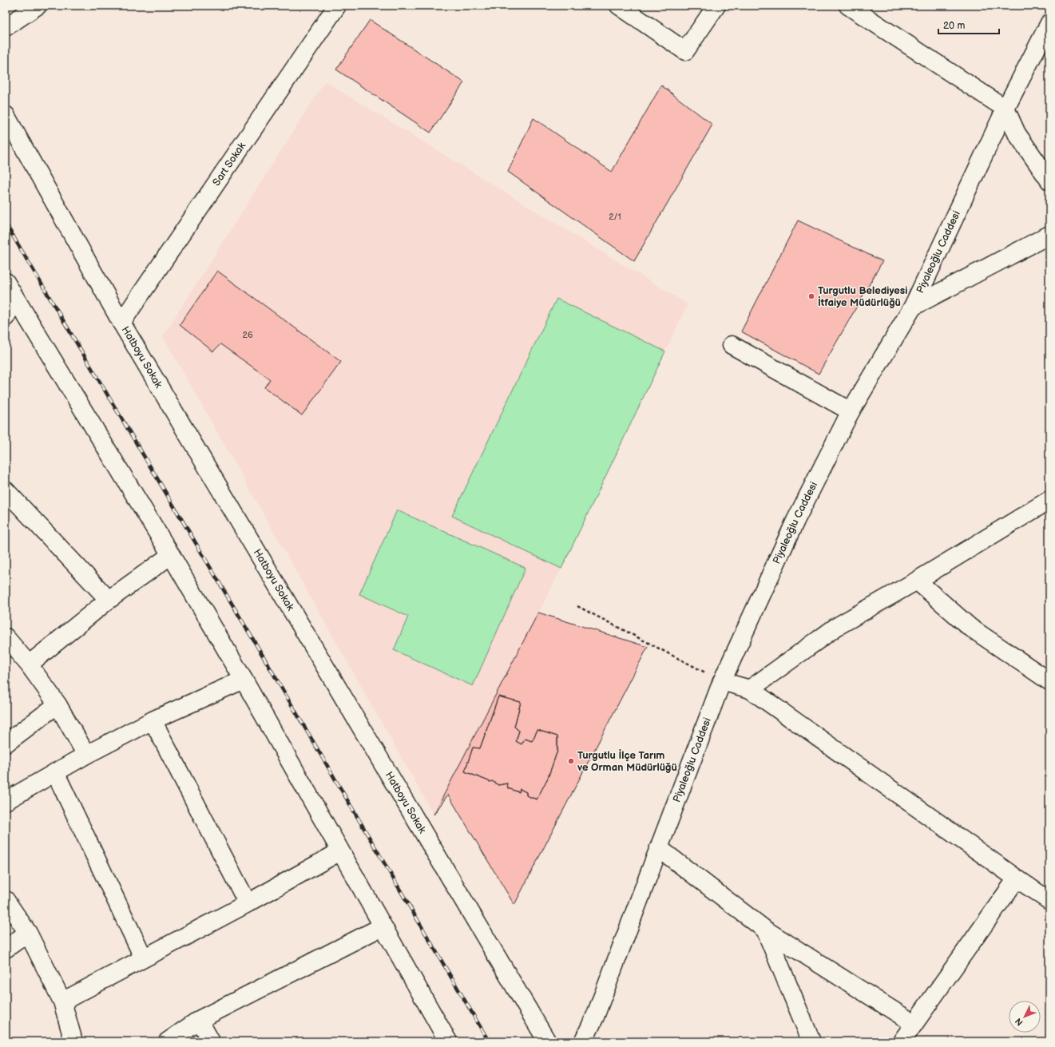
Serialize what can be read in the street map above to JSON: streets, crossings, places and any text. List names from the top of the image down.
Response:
{
  "streets": {
    "street": ["Sart Sokak", "Piyaleoğlu Caddesi", "Hatboyu Sokak"]
  },
  "crossings": [
    ["Sart Sokak", "Hatboyu Sokak"]
  ],
  "places": ["Turgutlu Belediyesi İtfaiye Müdürlüğü", "Turgutlu İlçe Tarım ve Orman Müdürlüğü"],
  "house_numbers": ["2/1", "26"],
  "scale_bar": "20 m",
  "north": "bottom left"
}
